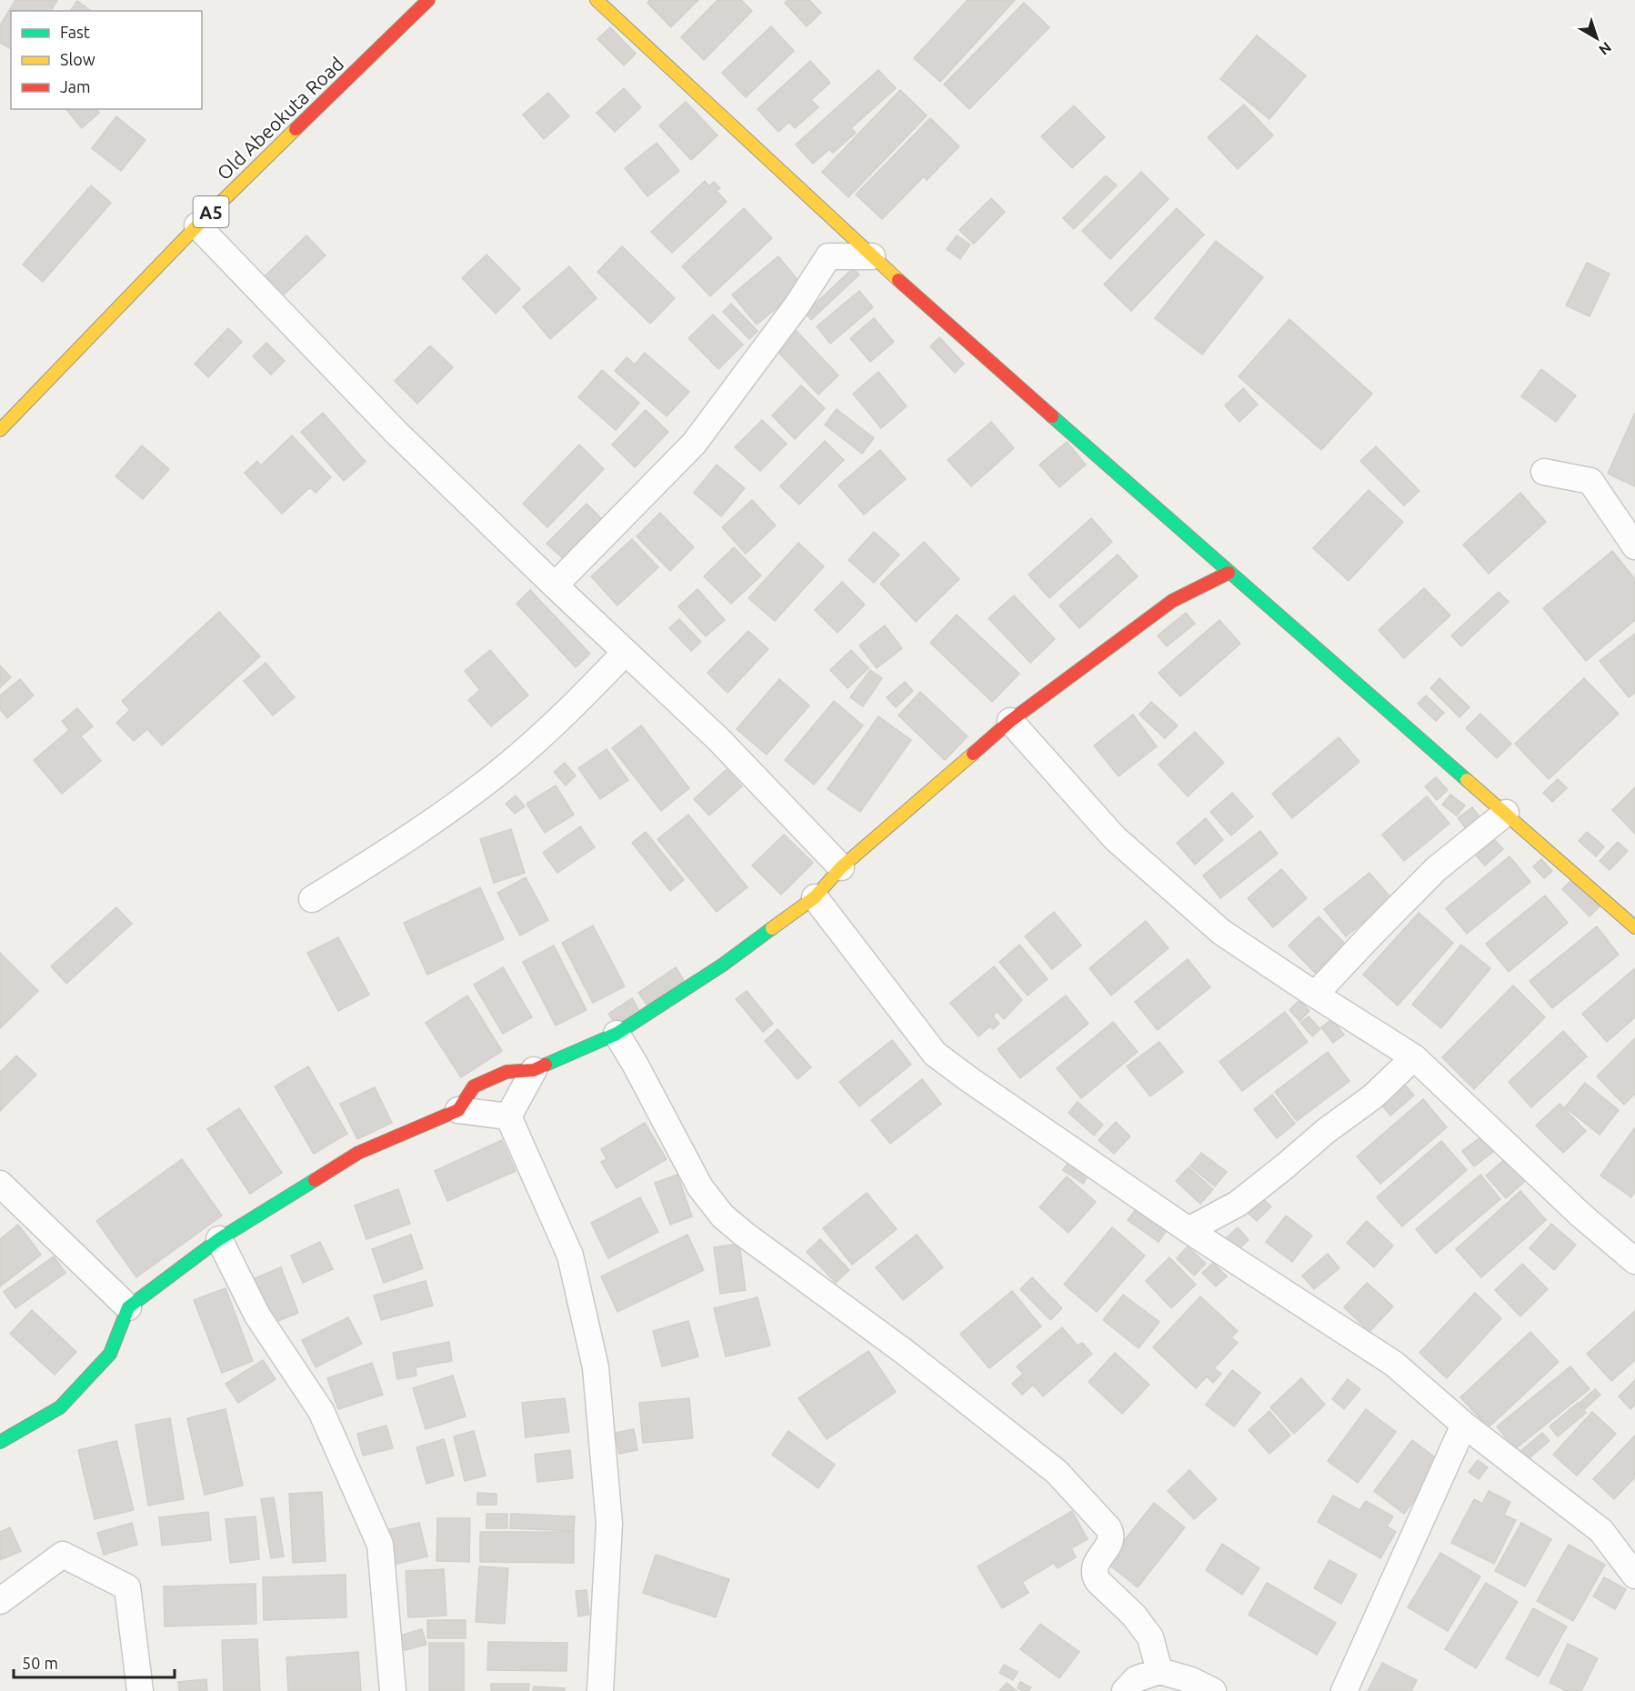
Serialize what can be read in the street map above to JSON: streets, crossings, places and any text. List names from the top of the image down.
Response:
{
  "streets": {
    "main road": ["Old Abeokuta Road", "A5"]
  },
  "legend": ["Fast", "Slow", "Jam"],
  "scale_bar": "50 m",
  "north": "bottom right"
}
